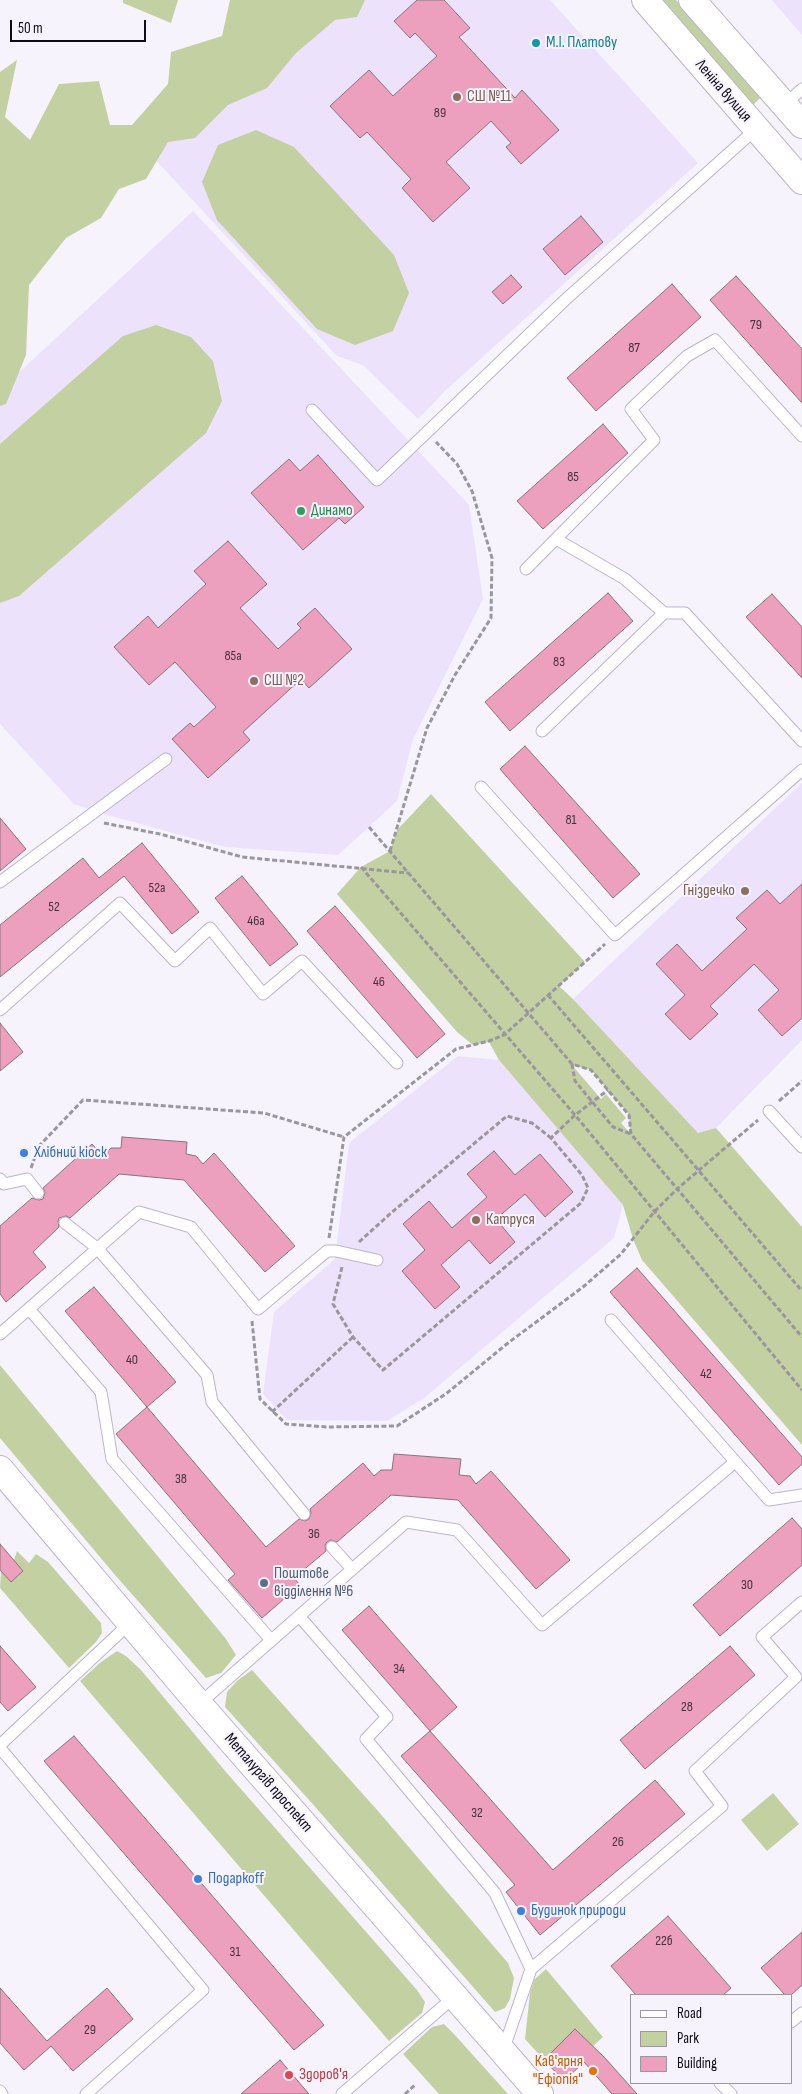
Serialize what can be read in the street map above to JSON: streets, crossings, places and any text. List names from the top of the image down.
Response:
{
  "streets": {
    "street": ["Леніна вулиця", "Металургів проспект"]
  },
  "places": [
    "М.І. Платову",
    "СШ №11",
    "Динамо",
    "СШ №2",
    "Гніздечко",
    "Хлібний кіоск",
    "Катруся",
    "Поштове відділення №6",
    "Подаркоff",
    "Будинок природи",
    "Кав'ярня \"Ефіопія\"",
    "Здоров'я"
  ],
  "house_numbers": [
    "89",
    "79",
    "87",
    "85",
    "85а",
    "83",
    "81",
    "52а",
    "52",
    "46а",
    "46",
    "40",
    "42",
    "38",
    "36",
    "30",
    "34",
    "28",
    "32",
    "26",
    "22б",
    "31",
    "29"
  ],
  "legend": ["Road", "Park", "Building"],
  "scale_bar": "50 m"
}
